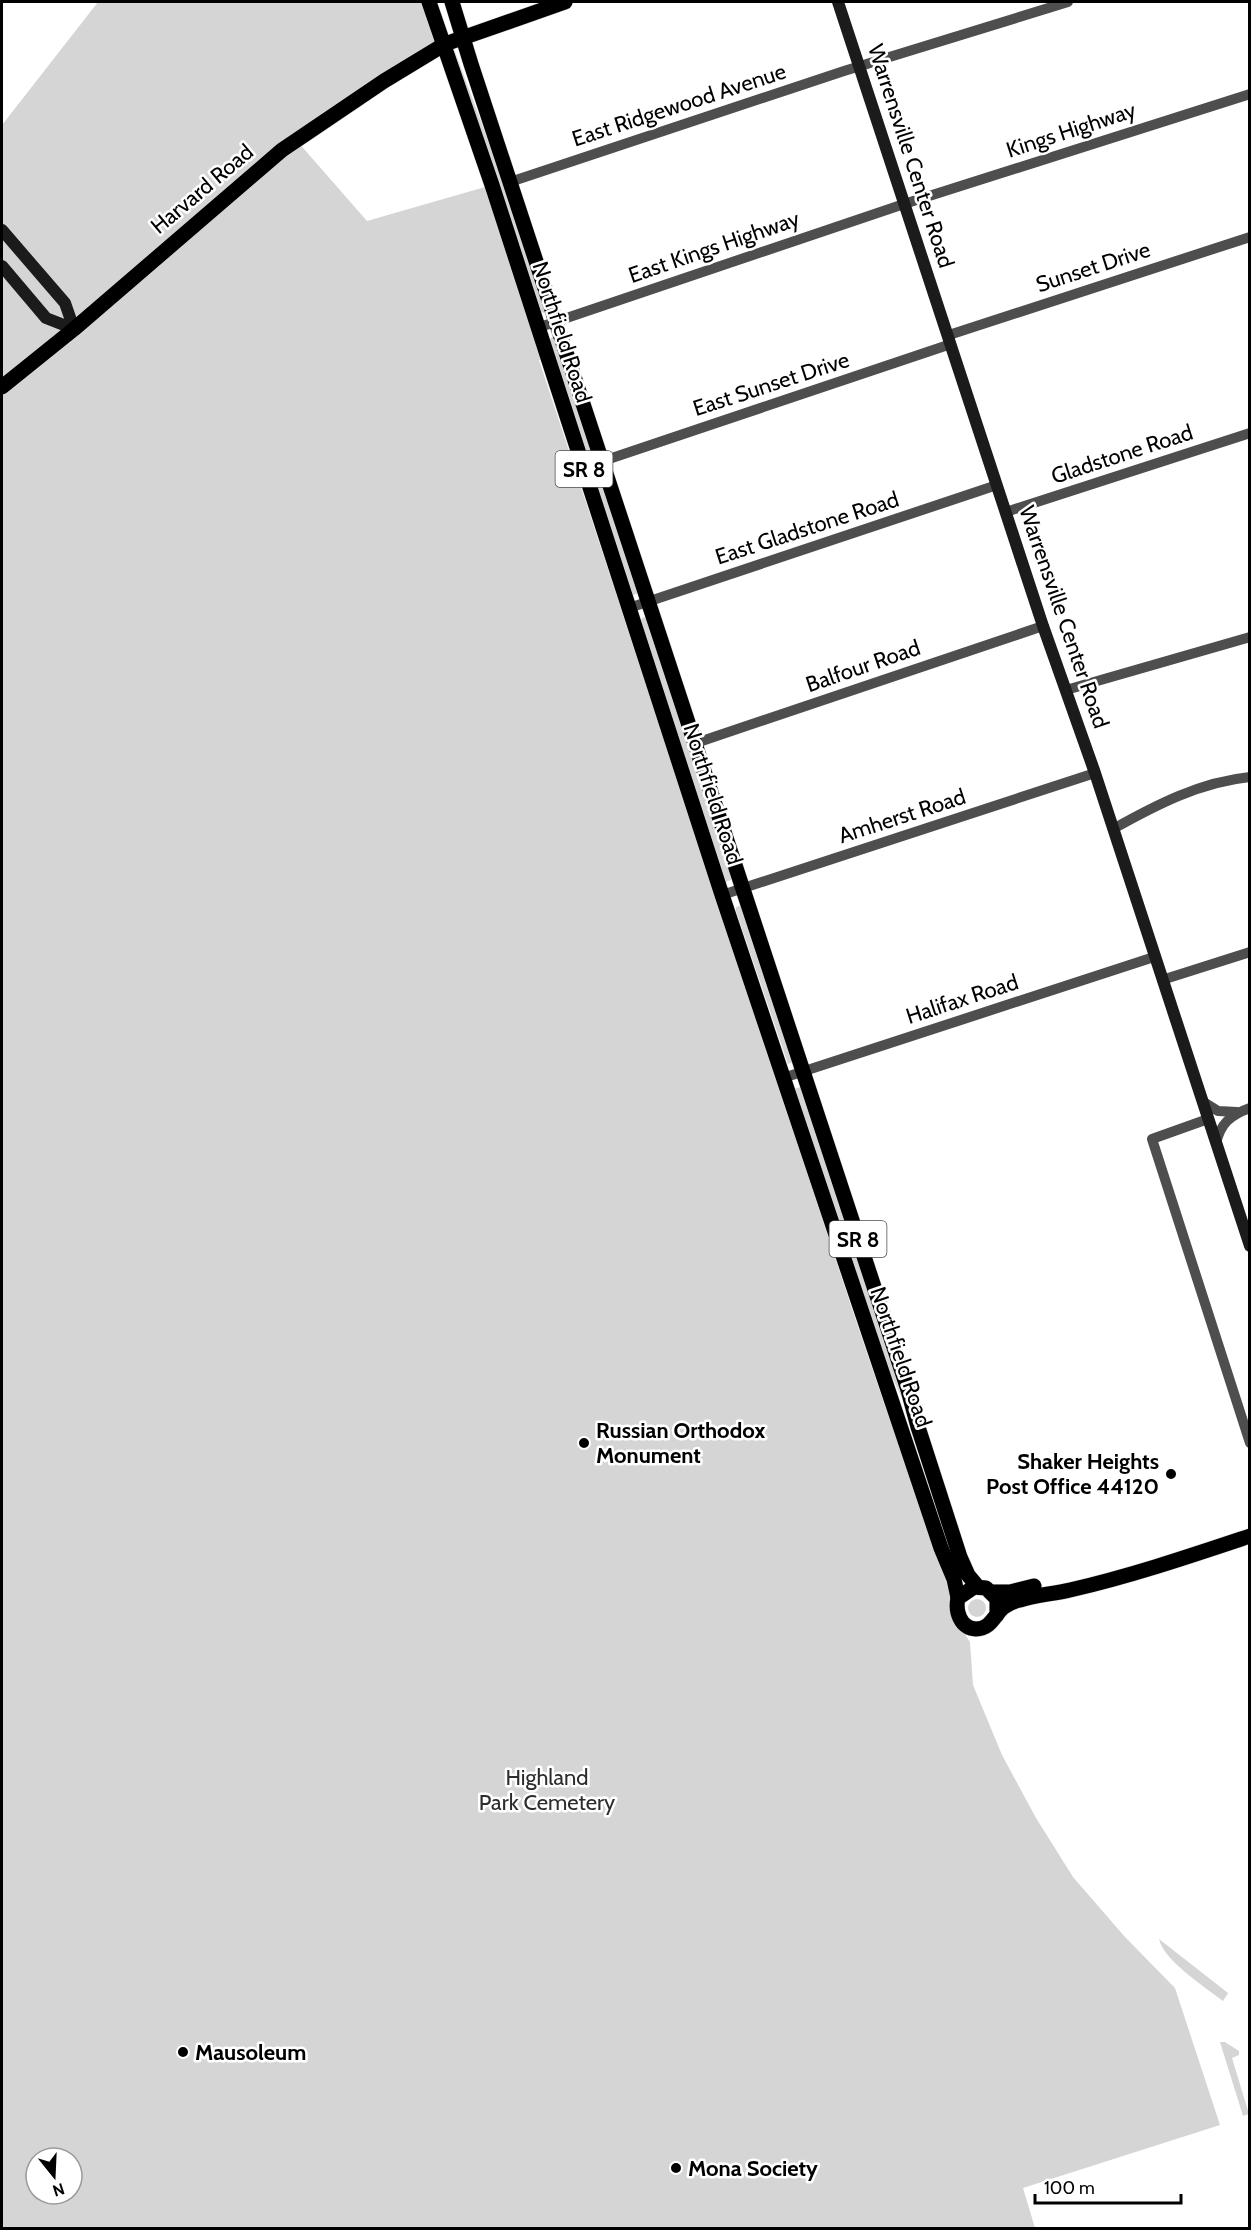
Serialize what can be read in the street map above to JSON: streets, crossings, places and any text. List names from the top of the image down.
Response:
{
  "streets": {
    "main road": [
      "Warrensville Center Road",
      "Harvard Road",
      "Northfield Road",
      "SR 8"
    ],
    "street": [
      "East Ridgewood Avenue",
      "Kings Highway",
      "East Kings Highway",
      "Sunset Drive",
      "East Sunset Drive",
      "Gladstone Road",
      "East Gladstone Road",
      "Balfour Road",
      "Amherst Road",
      "Halifax Road"
    ]
  },
  "crossings": [
    ["East Ridgewood Avenue", "Warrensville Center Road"],
    ["East Ridgewood Avenue", "Northfield Road"],
    ["Kings Highway", "Warrensville Center Road"],
    ["Kings Highway", "East Kings Highway"],
    ["Warrensville Center Road", "East Kings Highway"],
    ["Warrensville Center Road", "Sunset Drive"],
    ["Warrensville Center Road", "East Sunset Drive"],
    ["Warrensville Center Road", "Gladstone Road"],
    ["Warrensville Center Road", "East Gladstone Road"],
    ["Warrensville Center Road", "Balfour Road"],
    ["Warrensville Center Road", "Amherst Road"],
    ["Warrensville Center Road", "Halifax Road"],
    ["Harvard Road", "Northfield Road"],
    ["East Kings Highway", "Northfield Road"],
    ["Sunset Drive", "East Sunset Drive"],
    ["Northfield Road", "East Sunset Drive"],
    ["Northfield Road", "SR 8"],
    ["Northfield Road", "East Gladstone Road"],
    ["Northfield Road", "Balfour Road"],
    ["Northfield Road", "Amherst Road"],
    ["Northfield Road", "Halifax Road"]
  ],
  "parks": ["Highland Park Cemetery"],
  "places": [
    "Russian Orthodox Monument",
    "Shaker Heights Post Office 44120",
    "Mausoleum",
    "Mona Society"
  ],
  "scale_bar": "100 m",
  "north": "bottom"
}
